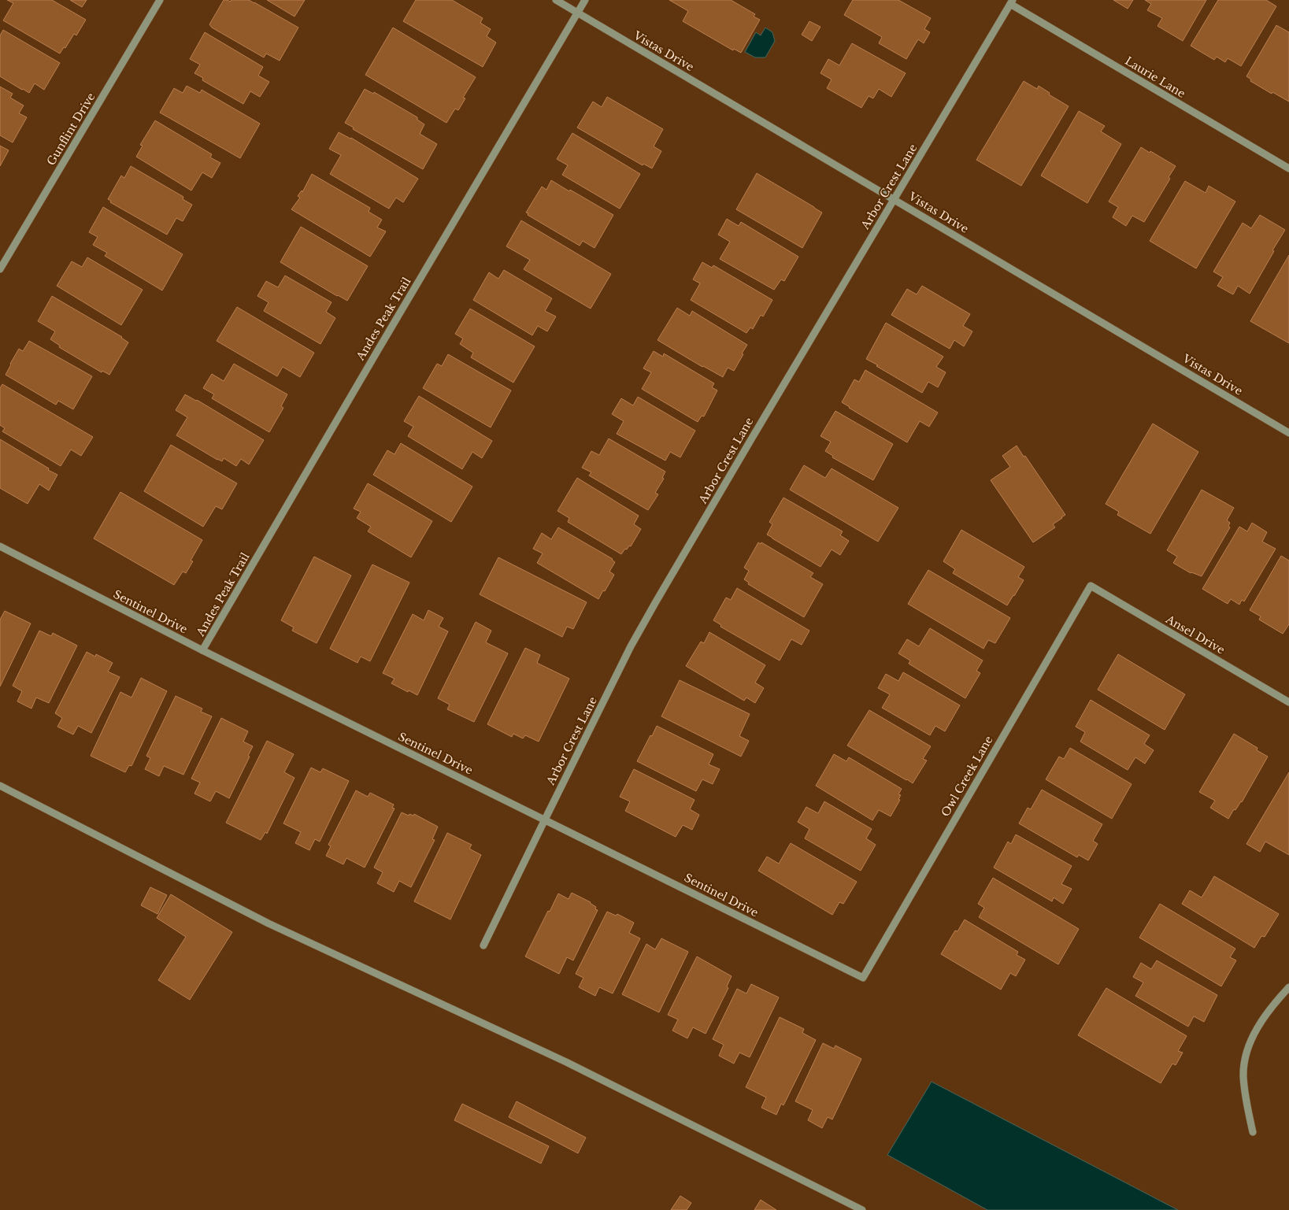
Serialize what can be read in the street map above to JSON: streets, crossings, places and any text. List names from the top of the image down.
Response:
{
  "streets": {
    "street": [
      "Vistas Drive",
      "Laurie Lane",
      "Gunflint Drive",
      "Arbor Crest Lane",
      "Andes Peak Trail",
      "Sentinel Drive",
      "Ansel Drive",
      "Owl Creek Lane"
    ]
  },
  "crossings": [
    ["Vistas Drive", "Arbor Crest Lane"],
    ["Vistas Drive", "Andes Peak Trail"],
    ["Laurie Lane", "Arbor Crest Lane"],
    ["Arbor Crest Lane", "Sentinel Drive"],
    ["Andes Peak Trail", "Sentinel Drive"],
    ["Sentinel Drive", "Owl Creek Lane"],
    ["Ansel Drive", "Owl Creek Lane"]
  ]
}
